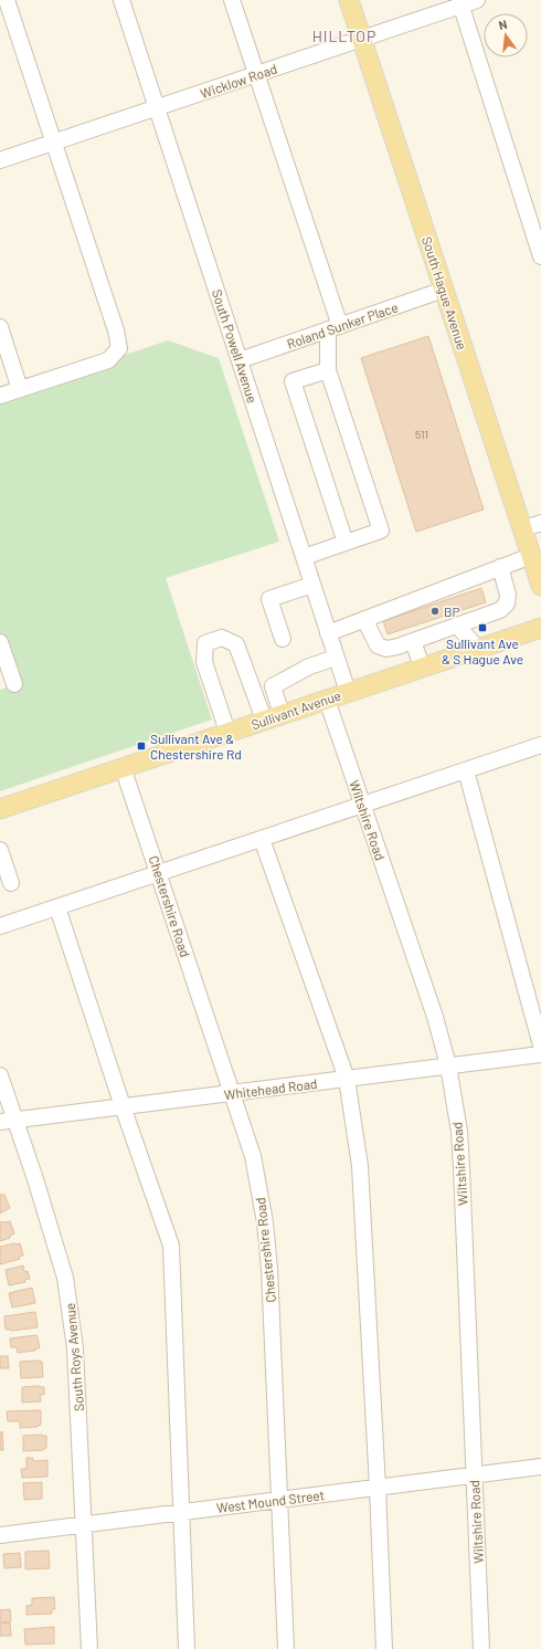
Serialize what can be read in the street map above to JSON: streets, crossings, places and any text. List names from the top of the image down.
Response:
{
  "streets": {
    "main road": ["South Hague Avenue", "Sullivant Avenue"],
    "street": [
      "Wicklow Road",
      "Roland Sunker Place",
      "South Powell Avenue",
      "Wiltshire Road",
      "Chestershire Road",
      "Whitehead Road",
      "South Roys Avenue",
      "West Mound Street"
    ]
  },
  "crossings": [
    ["Wicklow Road", "South Hague Avenue"],
    ["Wicklow Road", "South Powell Avenue"],
    ["South Hague Avenue", "Roland Sunker Place"],
    ["Roland Sunker Place", "South Powell Avenue"],
    ["South Powell Avenue", "Sullivant Avenue"],
    ["Sullivant Avenue", "Wiltshire Road"],
    ["Sullivant Avenue", "Chestershire Road"],
    ["Wiltshire Road", "Whitehead Road"],
    ["Wiltshire Road", "West Mound Street"],
    ["Chestershire Road", "Whitehead Road"],
    ["Chestershire Road", "West Mound Street"],
    ["Whitehead Road", "South Roys Avenue"],
    ["South Roys Avenue", "West Mound Street"]
  ],
  "districts": ["HILLTOP"],
  "places": {
    "other": ["BP"],
    "transit": ["Sullivant Ave & S Hague Ave", "Sullivant Ave & Chestershire Rd"]
  },
  "house_numbers": ["511"],
  "north": "top"
}
